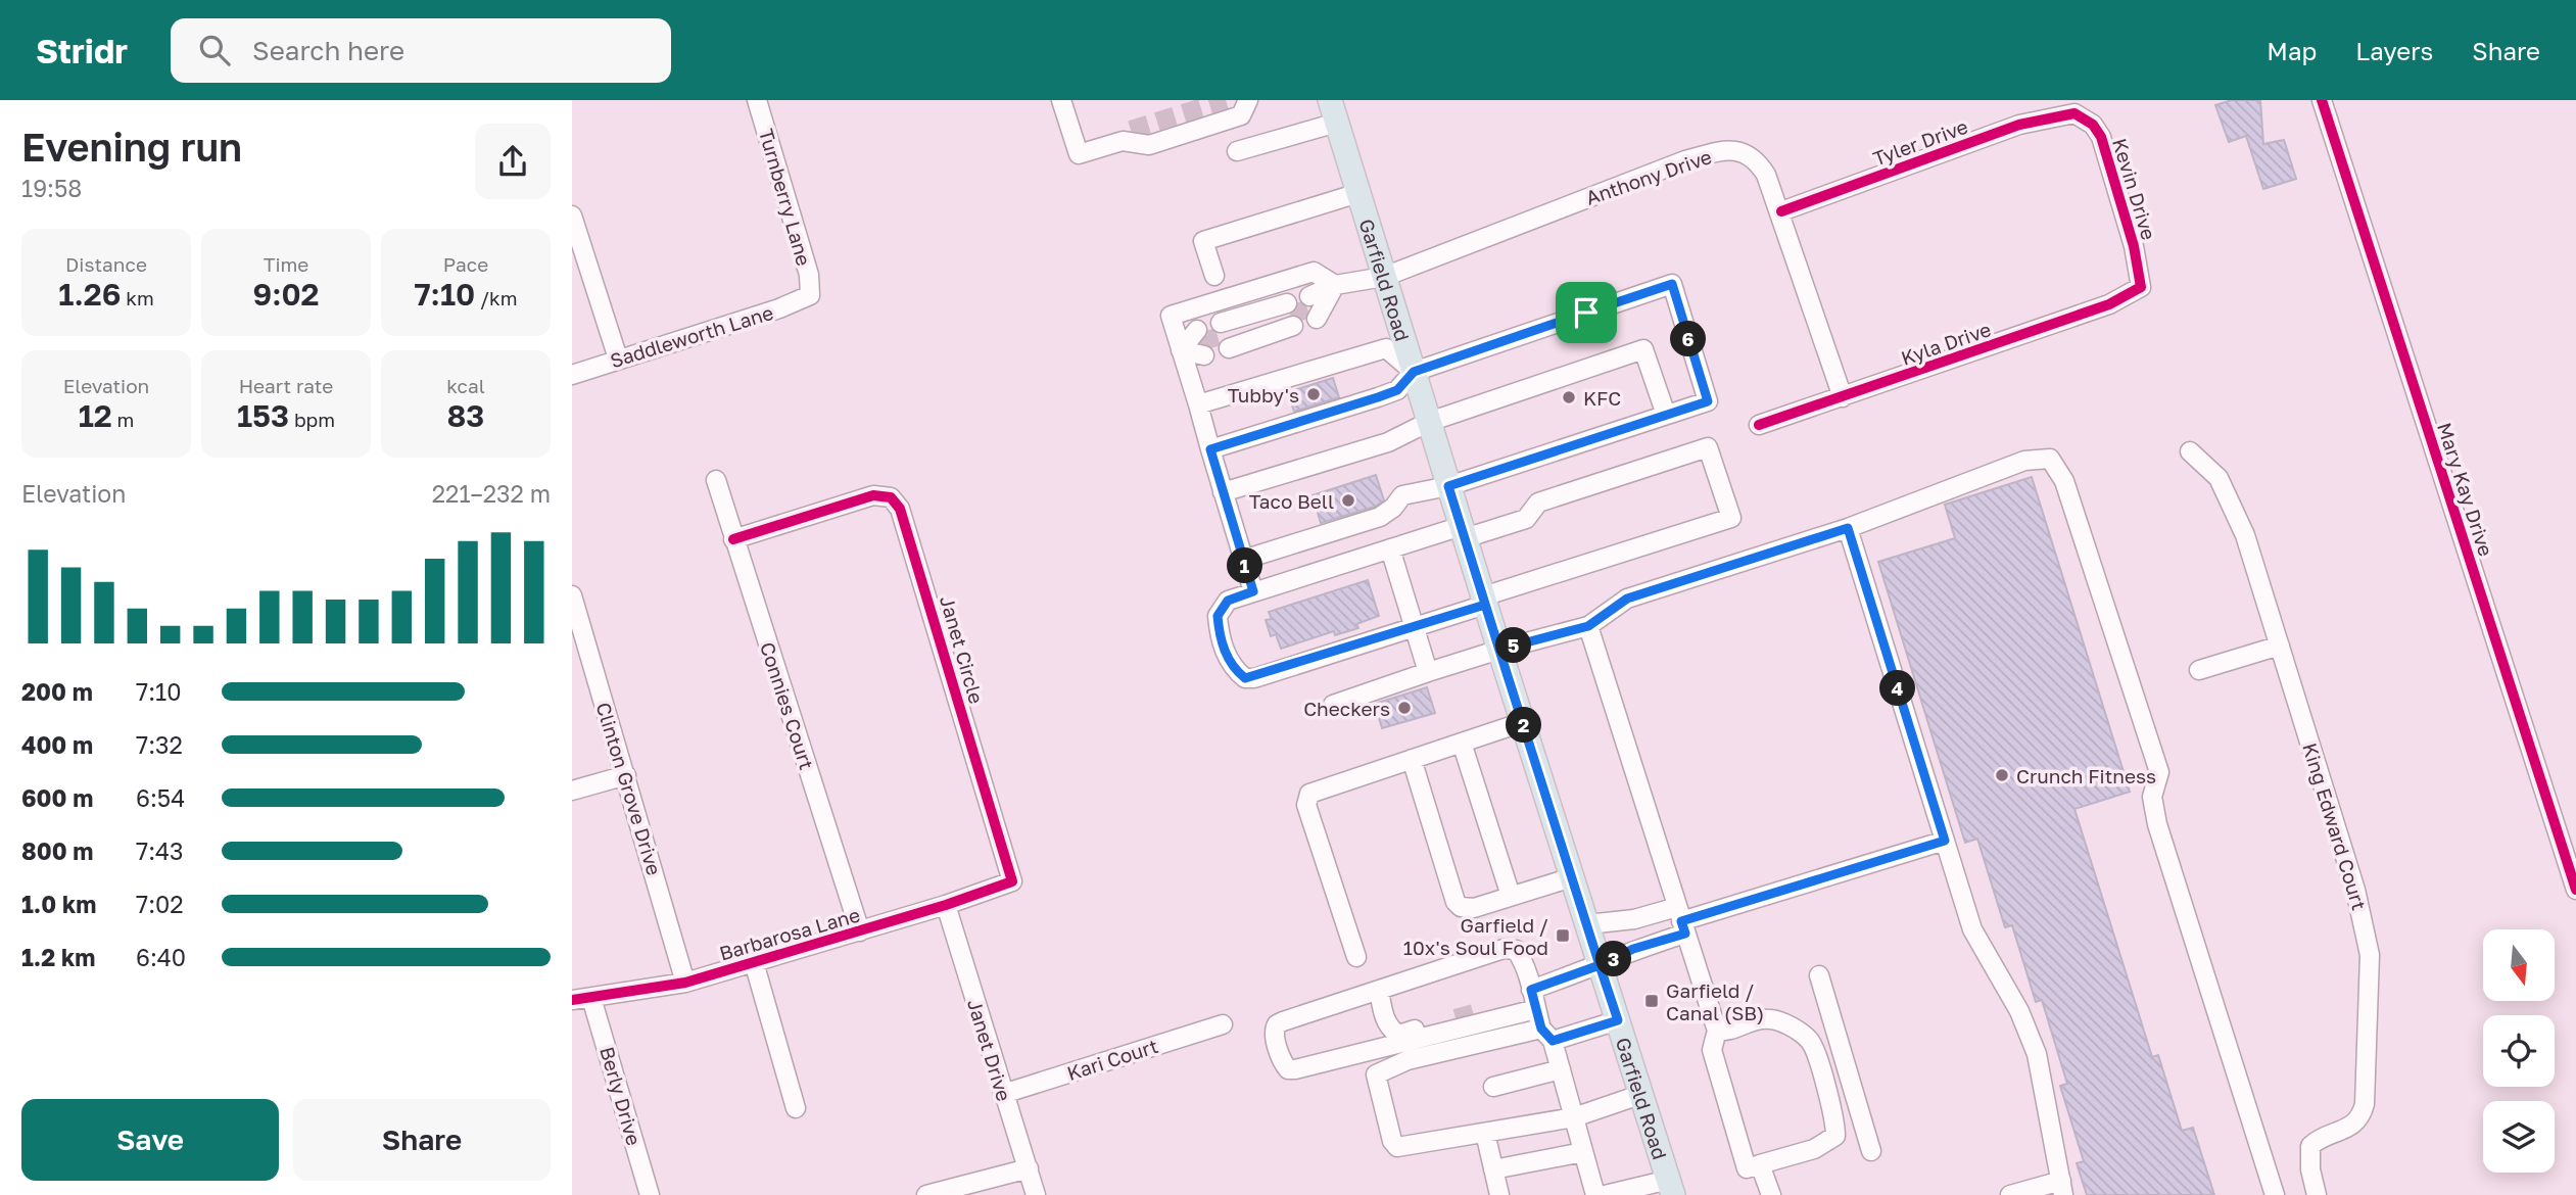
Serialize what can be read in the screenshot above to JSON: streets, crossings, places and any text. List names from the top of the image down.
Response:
{
  "streets": {
    "main road": ["Garfield Road"],
    "street": [
      "Tyler Drive",
      "Anthony Drive",
      "Kevin Drive",
      "Turnberry Lane",
      "Saddleworth Lane",
      "Kyla Drive",
      "Mary Kay Drive",
      "Janet Circle",
      "Connies Court",
      "Clinton Grove Drive",
      "King Edward Court",
      "Barbarosa Lane",
      "Janet Drive",
      "Kari Court",
      "Berly Drive"
    ]
  },
  "crossings": [
    ["Tyler Drive", "Anthony Drive"],
    ["Tyler Drive", "Kevin Drive"],
    ["Anthony Drive", "Garfield Road"],
    ["Anthony Drive", "Kyla Drive"],
    ["Kevin Drive", "Kyla Drive"],
    ["Turnberry Lane", "Saddleworth Lane"],
    ["Janet Circle", "Connies Court"],
    ["Janet Circle", "Barbarosa Lane"],
    ["Connies Court", "Barbarosa Lane"],
    ["Clinton Grove Drive", "Barbarosa Lane"],
    ["Barbarosa Lane", "Janet Drive"],
    ["Barbarosa Lane", "Berly Drive"],
    ["Janet Drive", "Kari Court"]
  ],
  "places": {
    "other": [
      "Tubby's",
      "KFC",
      "Taco Bell",
      "Checkers",
      "Crunch Fitness"
    ],
    "transit": ["Garfield / 10x's Soul Food", "Garfield / Canal (SB)"]
  },
  "north": "bottom",
  "page": {
    "header": "Stridr",
    "search": "Search here",
    "nav": ["Map", "Layers", "Share"],
    "heading": ["Evening run", "19:58"],
    "stats": [
      ["Distance", "1.26 km"],
      ["Time", "9:02"],
      ["Pace", "7:10 /km"],
      ["Elevation", "12 m"],
      ["Heart rate", "153 bpm"],
      ["kcal", "83"]
    ],
    "pins": [
      "6",
      "1",
      "5",
      "4",
      "2",
      "3"
    ],
    "chart": ["Elevation", "221–232 m"],
    "list": [
      {
        "name": "200 m",
        "note": "7:10"
      },
      {
        "name": "400 m",
        "note": "7:32"
      },
      {
        "name": "600 m",
        "note": "6:54"
      },
      {
        "name": "800 m",
        "note": "7:43"
      },
      {
        "name": "1.0 km",
        "note": "7:02"
      },
      {
        "name": "1.2 km",
        "note": "6:40"
      }
    ],
    "buttons": ["Save", "Share"]
  }
}
